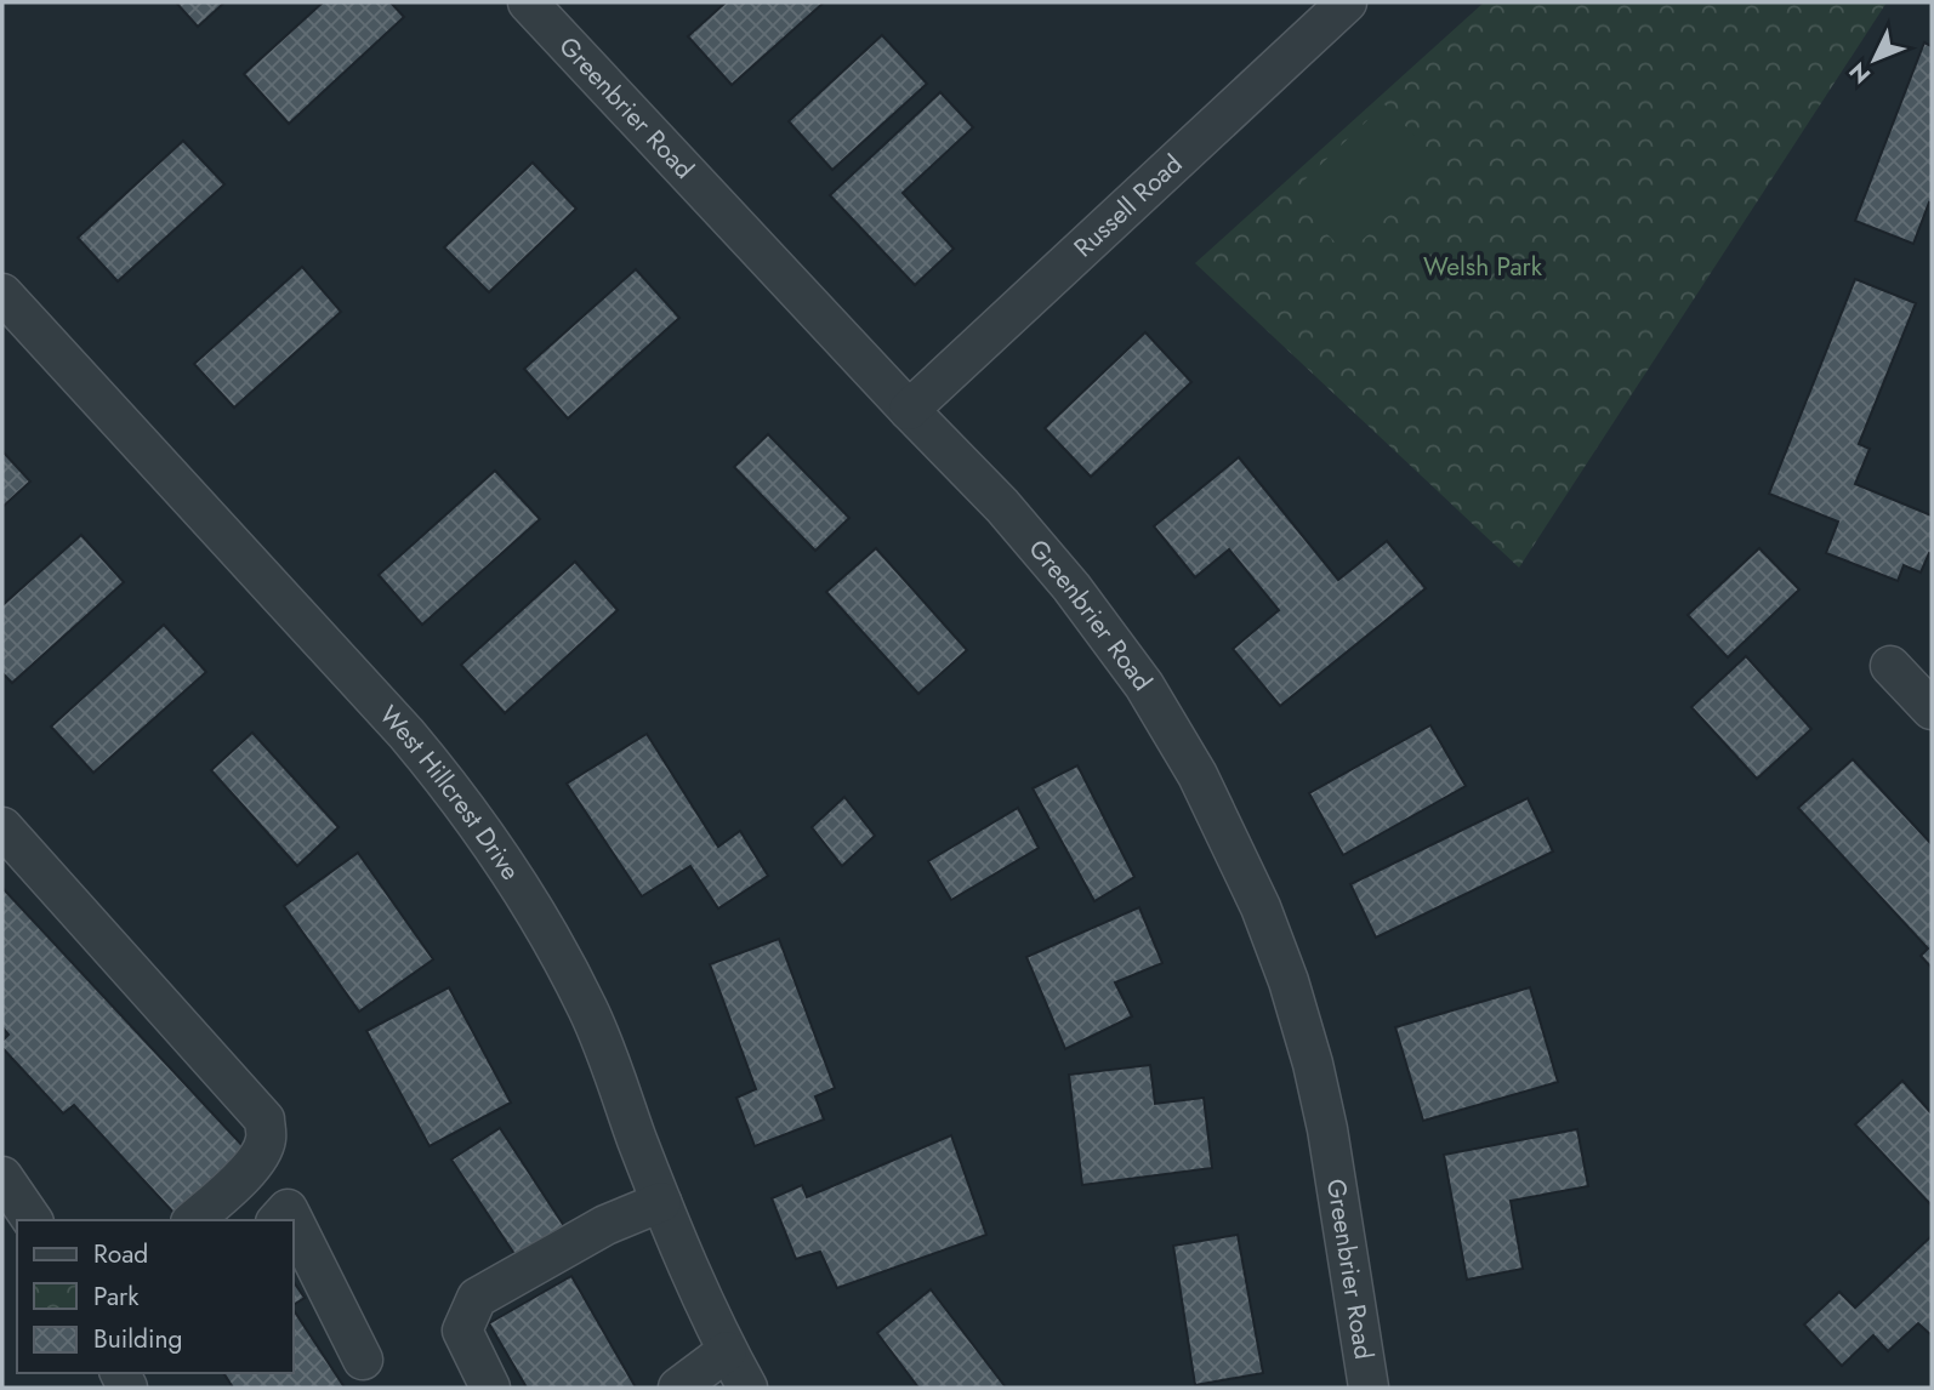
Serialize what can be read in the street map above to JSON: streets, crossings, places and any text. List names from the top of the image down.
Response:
{
  "streets": {
    "street": ["Greenbrier Road", "Russell Road", "West Hillcrest Drive"]
  },
  "crossings": [
    ["Greenbrier Road", "Russell Road"]
  ],
  "parks": ["Welsh Park"],
  "legend": ["Road", "Park", "Building"],
  "north": "bottom left"
}
